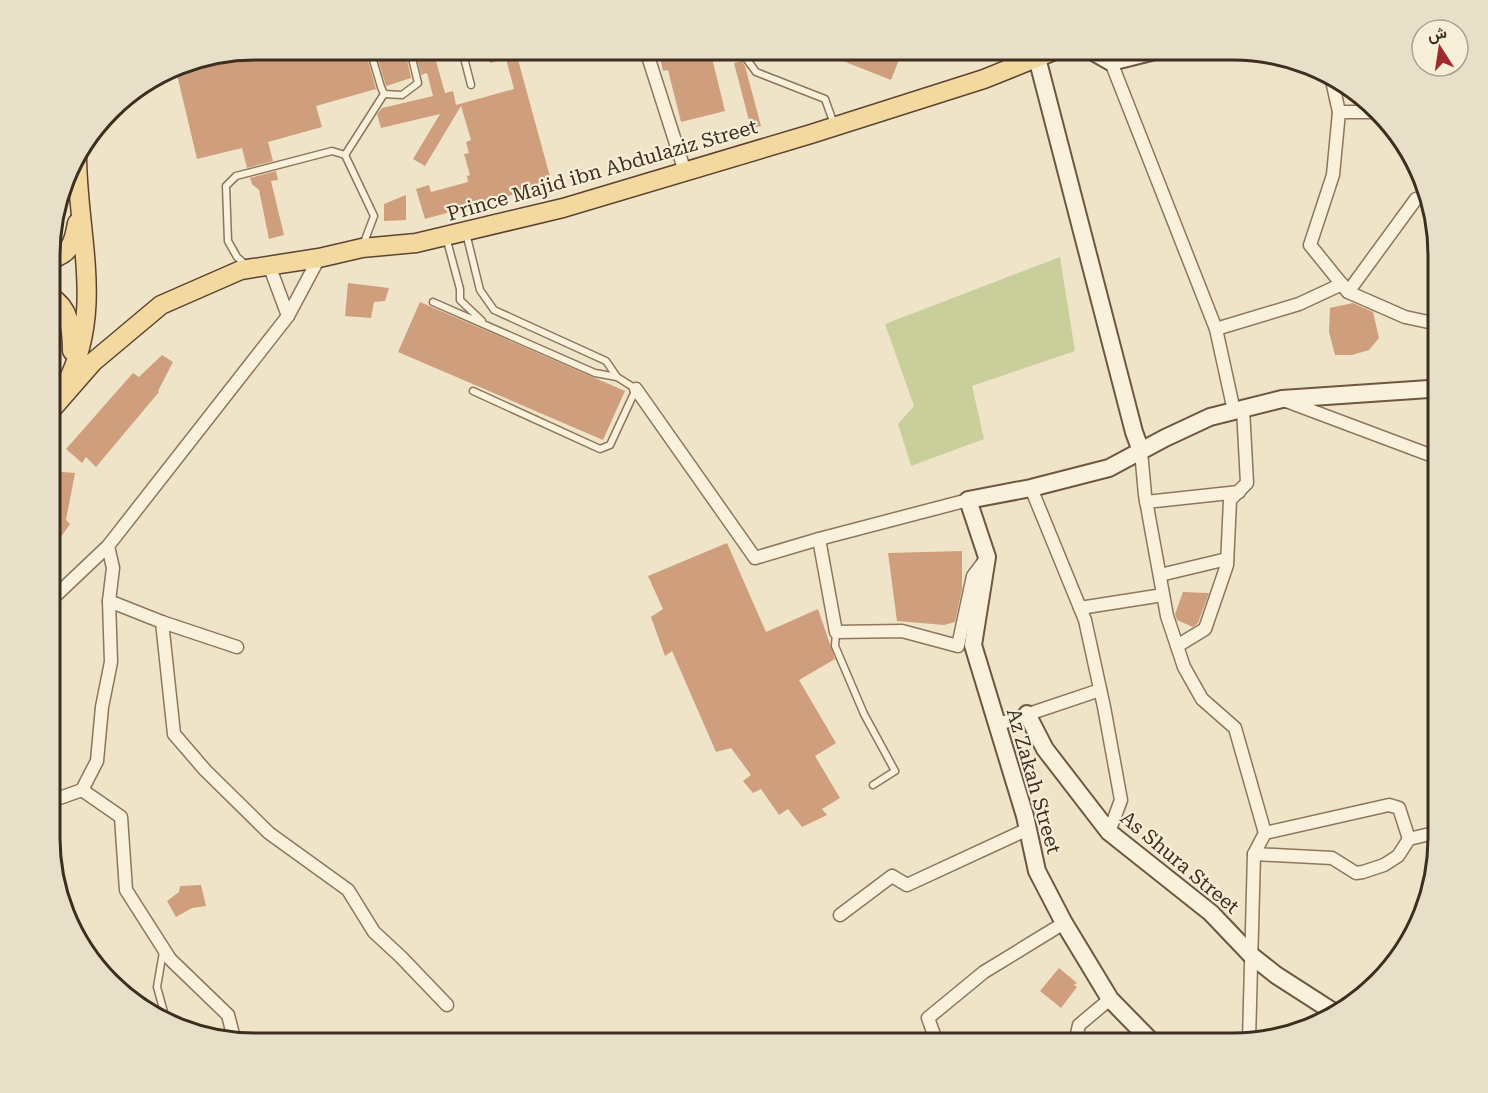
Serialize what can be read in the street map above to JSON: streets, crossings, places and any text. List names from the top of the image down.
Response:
{
  "streets": {
    "main road": ["Prince Majid ibn Abdulaziz Street"],
    "street": ["Az Zakah Street", "As Shura Street"]
  },
  "north": "top"
}
